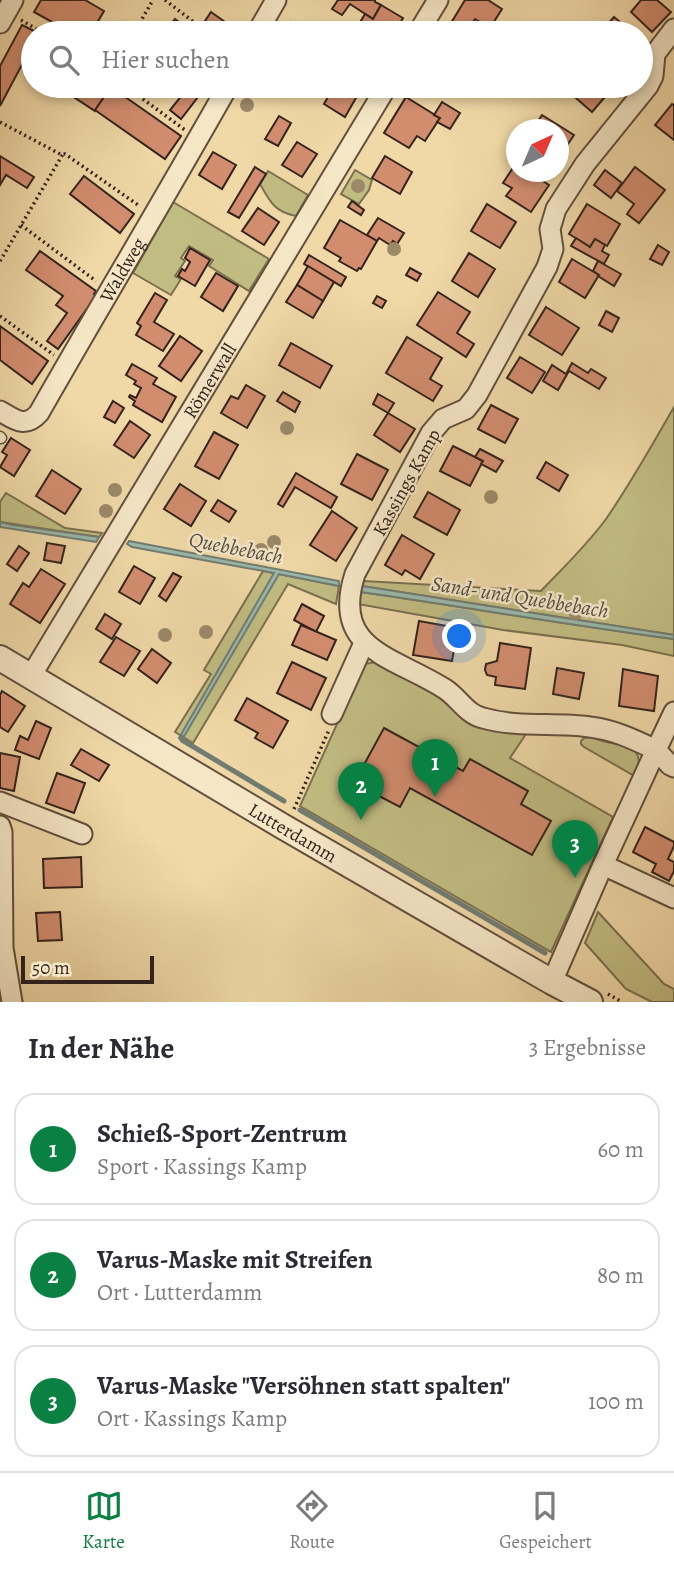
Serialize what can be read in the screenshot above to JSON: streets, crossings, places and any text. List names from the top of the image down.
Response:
{
  "streets": {
    "street": [
      "Waldweg",
      "Römerwall",
      "Kassings Kamp",
      "Lutterdamm"
    ]
  },
  "crossings": [
    ["Römerwall", "Lutterdamm"]
  ],
  "water": ["Quebbebach", "Sand- und Quebbebach"],
  "scale_bar": "50 m",
  "north": "top right",
  "page": {
    "search": "Hier suchen",
    "pins": ["1", "2", "3"],
    "scale": "50 m",
    "heading": ["In der Nähe", "3 Ergebnisse"],
    "list": [
      {
        "mark": "1",
        "name": "Schieß-Sport-Zentrum",
        "note": "Sport · Kassings Kamp",
        "value": "60 m"
      },
      {
        "mark": "2",
        "name": "Varus-Maske mit Streifen",
        "note": "Ort · Lutterdamm",
        "value": "80 m"
      },
      {
        "mark": "3",
        "name": "Varus-Maske \"Versöhnen statt spalten\"",
        "note": "Ort · Kassings Kamp",
        "value": "100 m"
      }
    ],
    "nav": ["Karte", "Route", "Gespeichert"]
  }
}
